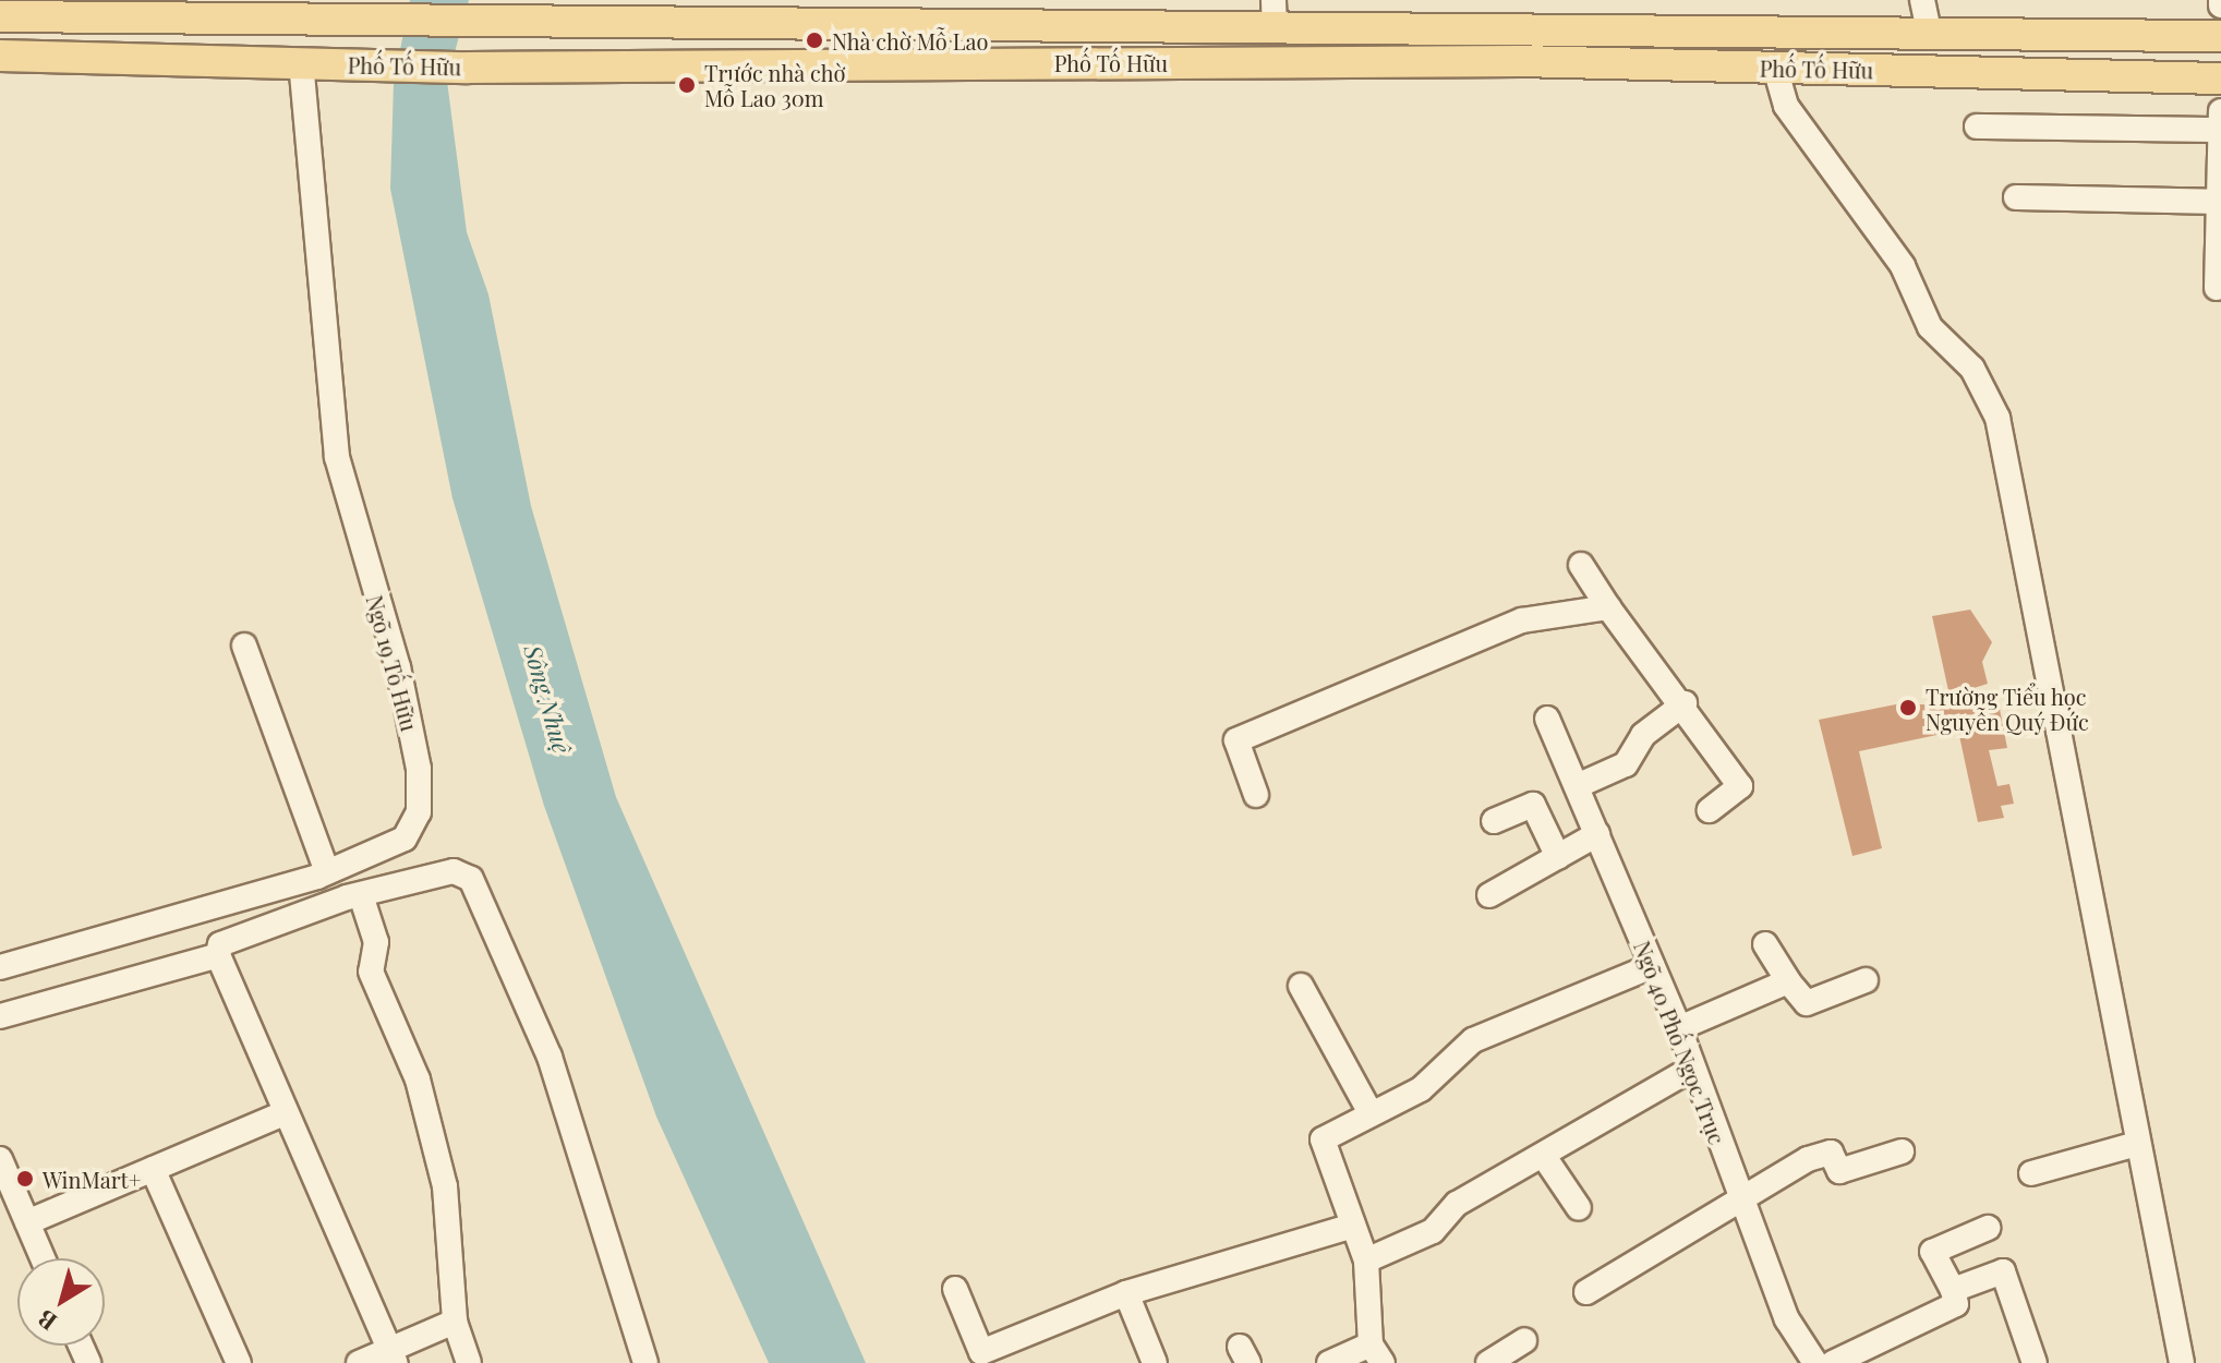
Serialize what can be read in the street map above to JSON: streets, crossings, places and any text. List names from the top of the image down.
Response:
{
  "streets": {
    "main road": ["Phố Tố Hữu"],
    "street": ["Ngõ 19 Tố Hữu", "Ngõ 40 Phố Ngọc Trục"]
  },
  "crossings": [
    ["Phố Tố Hữu", "Ngõ 19 Tố Hữu"]
  ],
  "water": ["Sông Nhuệ"],
  "places": [
    "Nhà chờ Mỗ Lao",
    "Trước nhà chờ Mỗ Lao 30m",
    "Trường Tiểu học Nguyễn Quý Đức",
    "WinMart+"
  ],
  "north": "bottom left"
}
